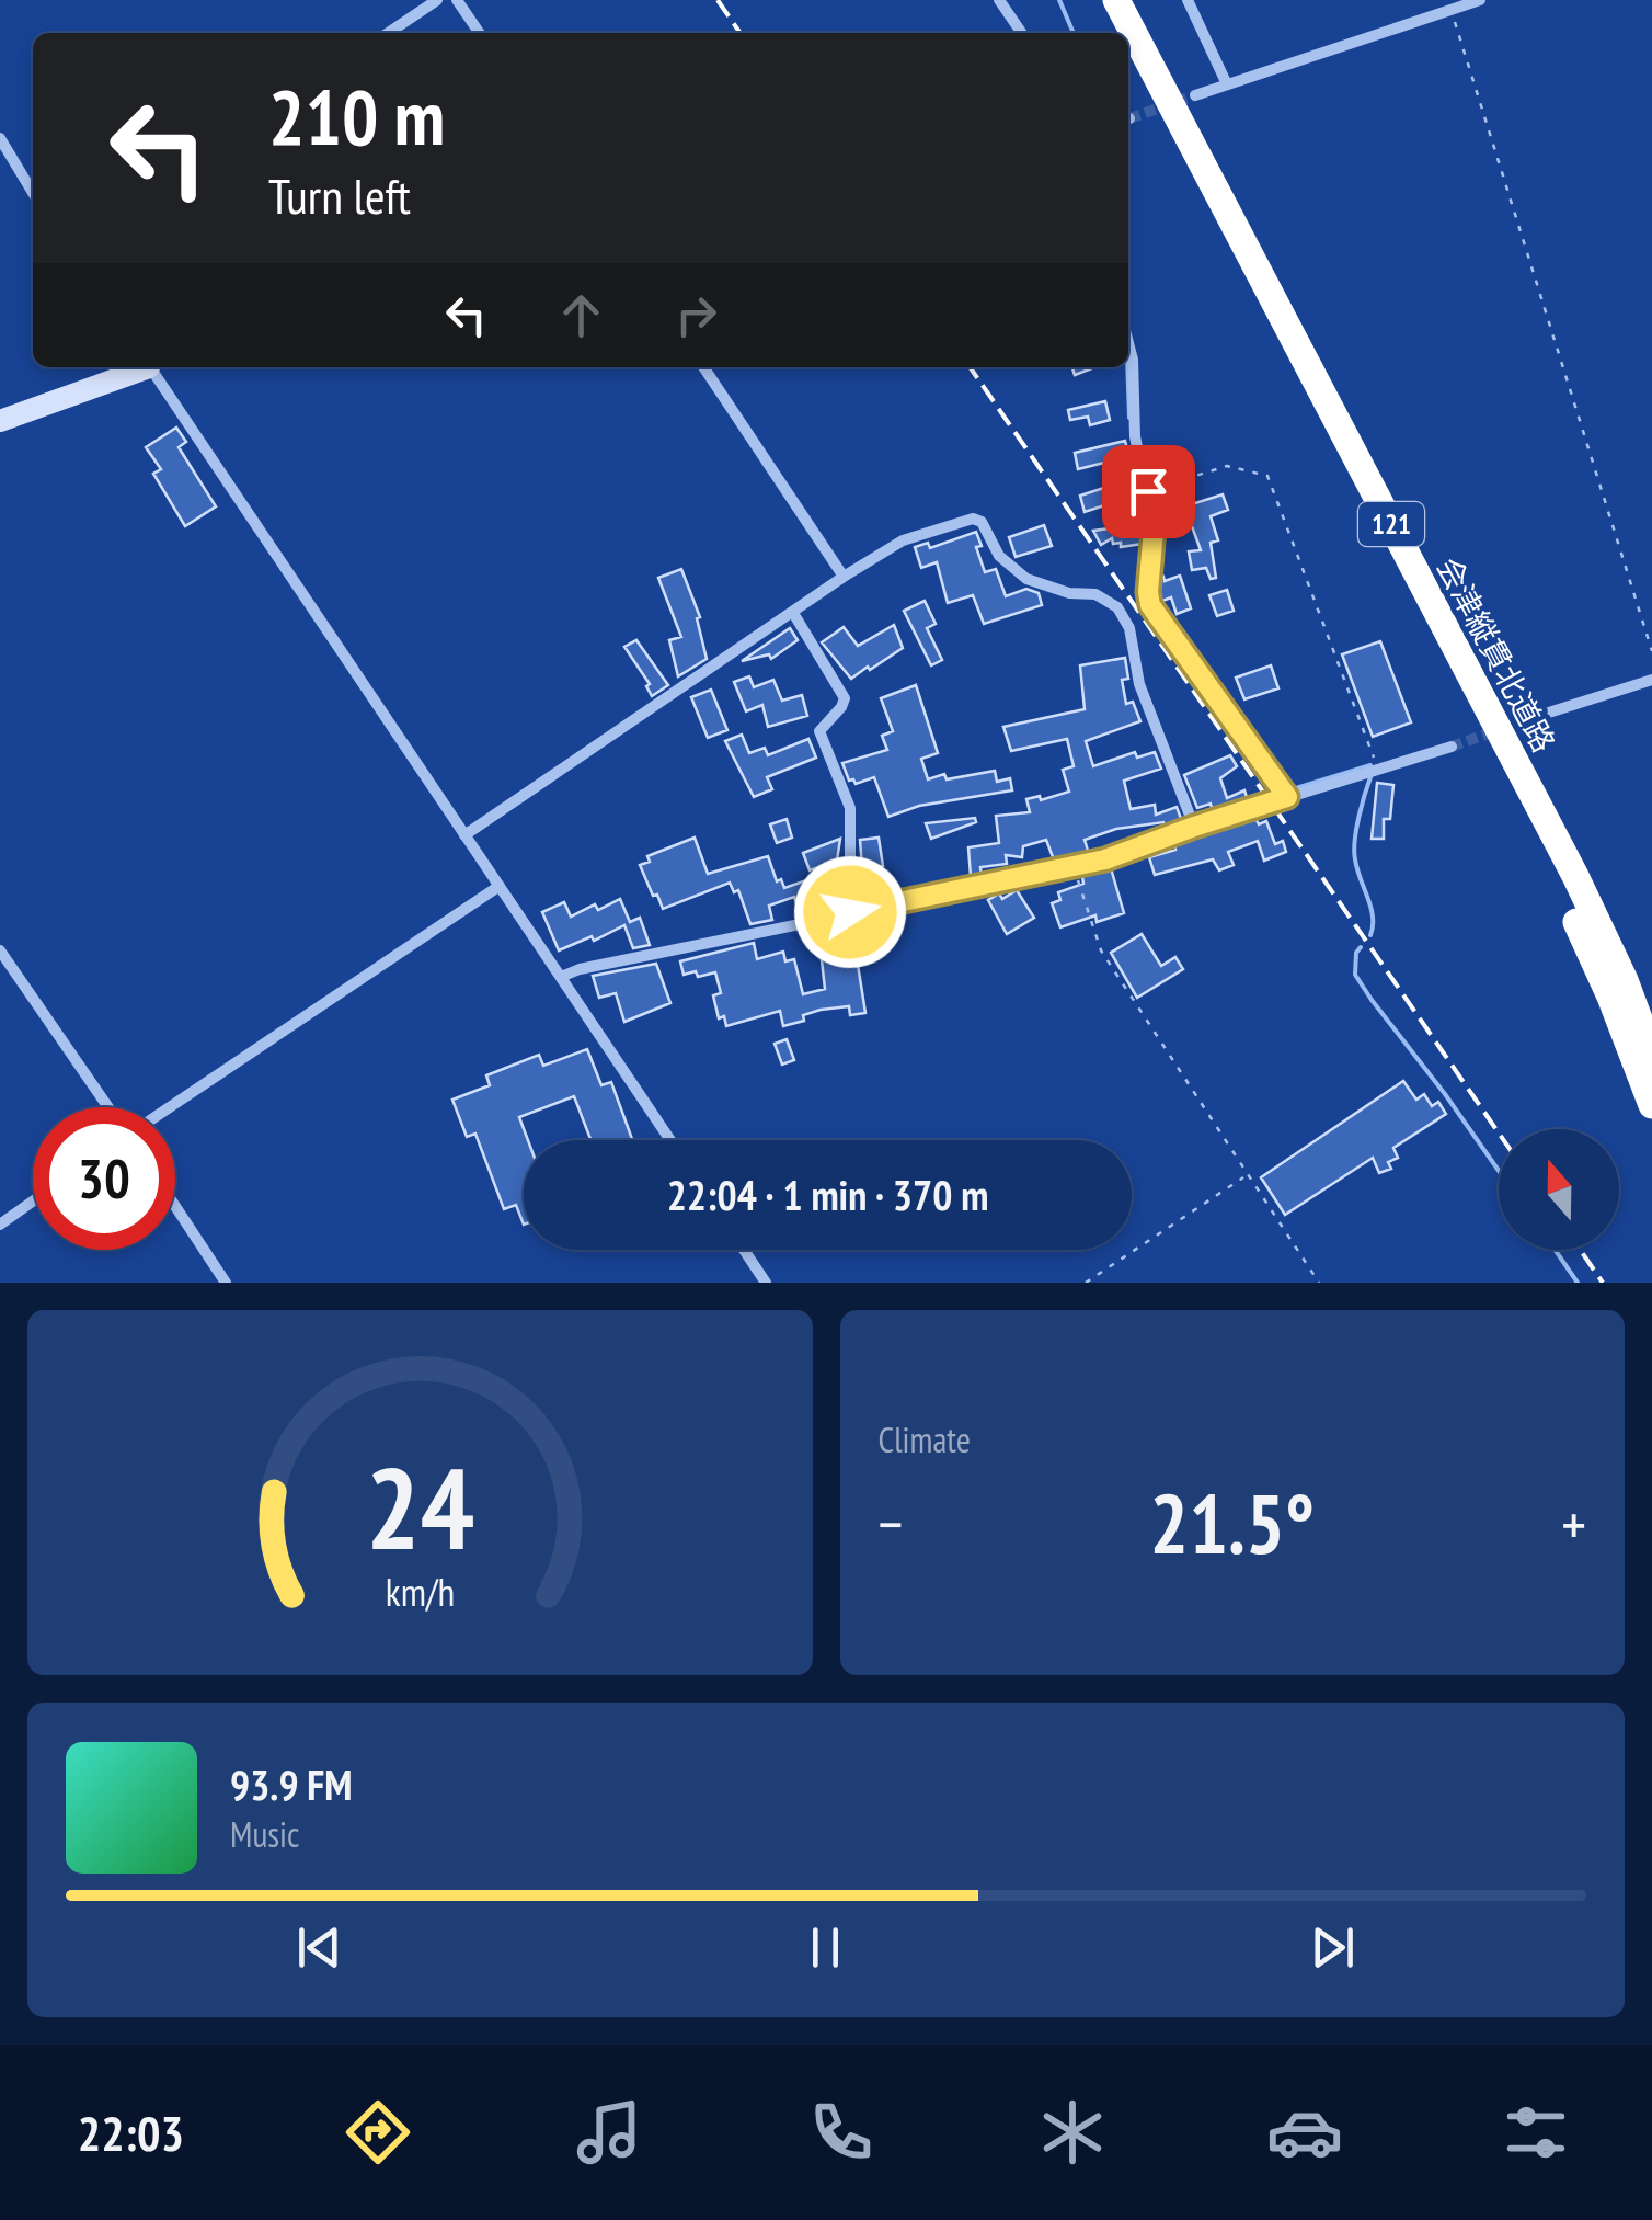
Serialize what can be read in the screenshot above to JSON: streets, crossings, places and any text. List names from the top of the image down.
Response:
{
  "streets": {
    "highway": ["121", "会津縦貫北道路"]
  },
  "north": "top",
  "page": {
    "turn": ["210 m", "Turn left"],
    "limit": "30",
    "trip": "22:04 · 1 min · 370 m",
    "tile": "Climate",
    "heat": ["−", "21.5°", "+"],
    "song": ["93.9 FM", "Music"],
    "tabs": "22:03",
    "gauge": ["24", "km/h"]
  }
}
